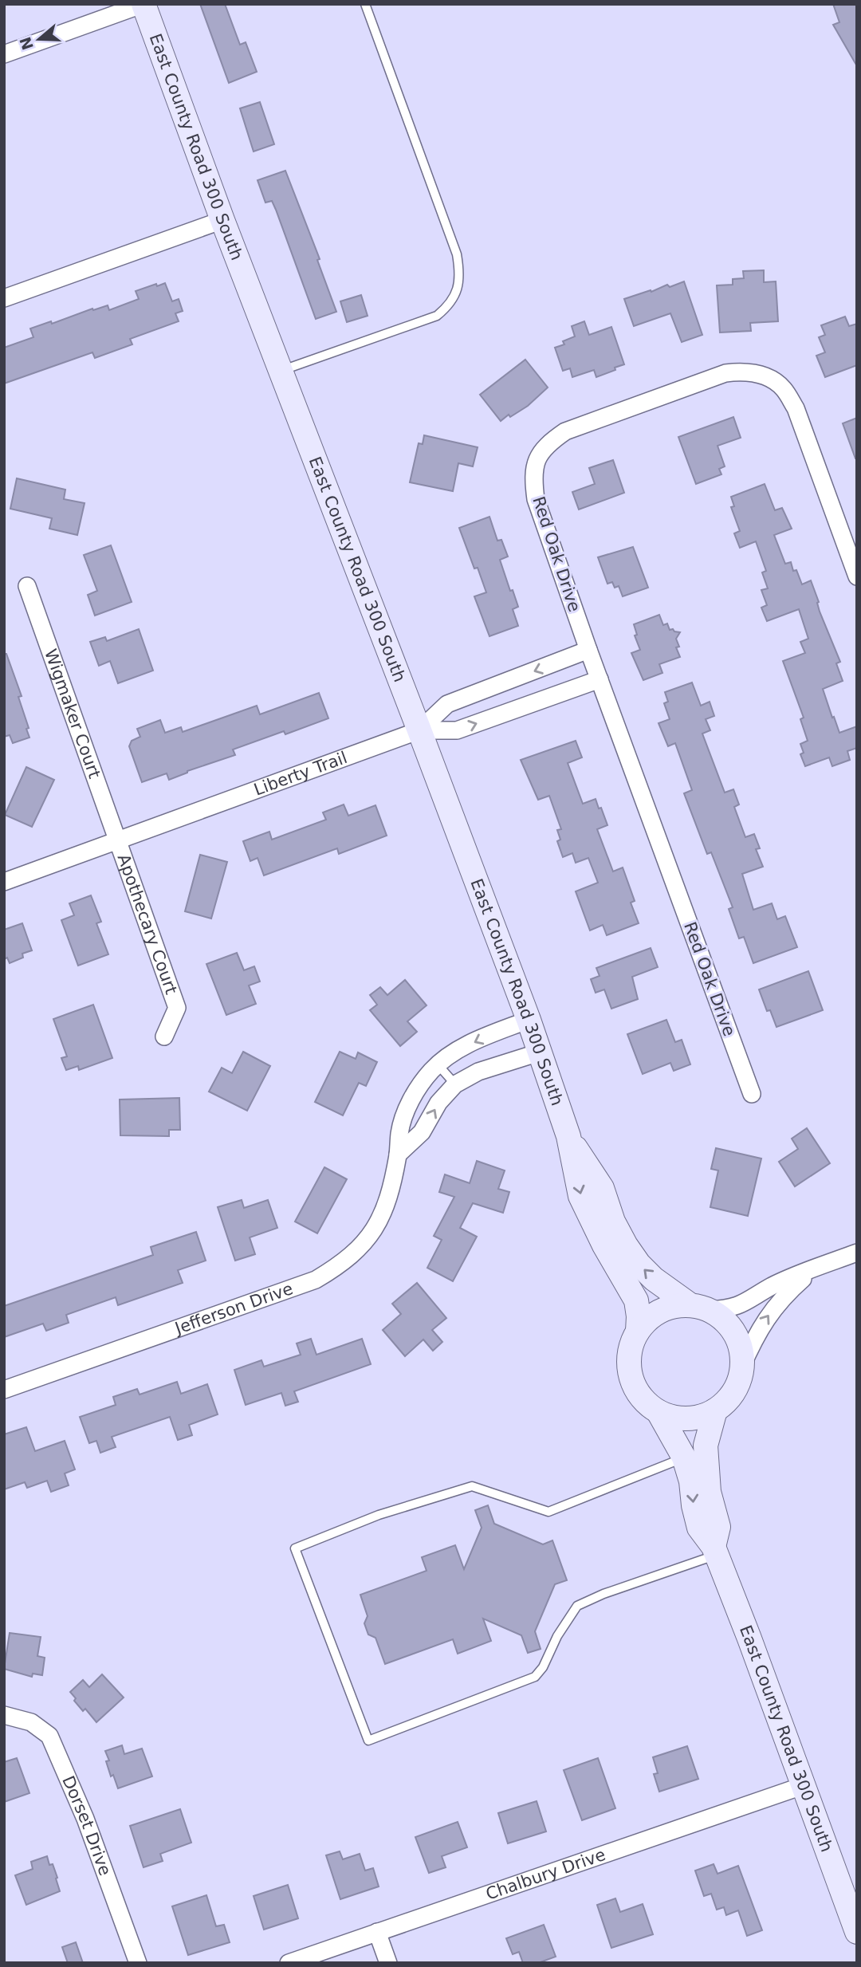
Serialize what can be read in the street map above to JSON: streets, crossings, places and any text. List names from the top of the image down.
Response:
{
  "streets": {
    "street": [
      "East County Road 300 South",
      "Red Oak Drive",
      "Wigmaker Court",
      "Liberty Trail",
      "Apothecary Court",
      "Jefferson Drive",
      "Dorset Drive",
      "Chalbury Drive"
    ]
  },
  "crossings": [
    ["East County Road 300 South", "Liberty Trail"],
    ["East County Road 300 South", "Jefferson Drive"],
    ["East County Road 300 South", "Chalbury Drive"],
    ["Red Oak Drive", "Liberty Trail"],
    ["Wigmaker Court", "Liberty Trail"],
    ["Wigmaker Court", "Apothecary Court"],
    ["Liberty Trail", "Apothecary Court"]
  ],
  "north": "left"
}
